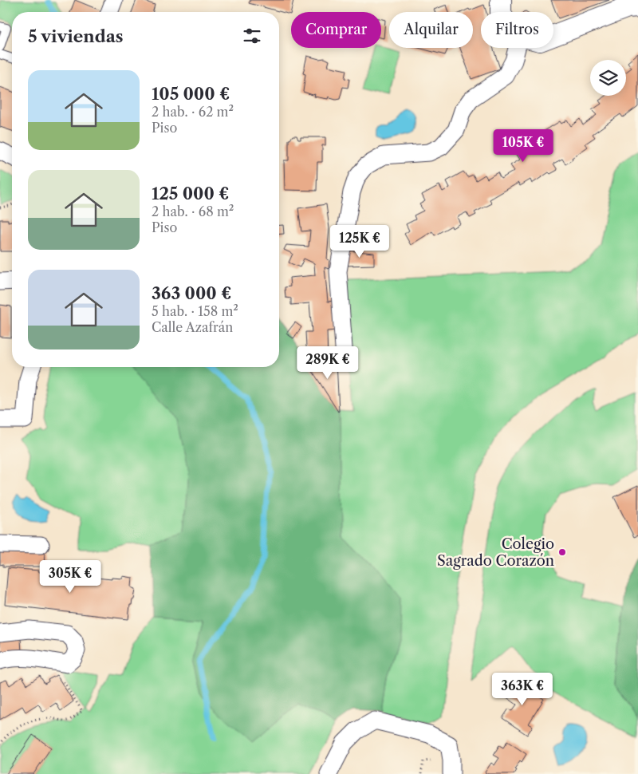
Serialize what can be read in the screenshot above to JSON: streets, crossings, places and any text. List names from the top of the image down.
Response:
{
  "places": ["Colegio Sagrado Corazón"],
  "page": {
    "chip": ["Comprar", "Alquilar", "Filtros"],
    "heading": "5 viviendas",
    "list": [
      {
        "name": "105 000 €",
        "note": "2 hab. · 62 m² · Piso"
      },
      {
        "name": "125 000 €",
        "note": "2 hab. · 68 m² · Piso"
      },
      {
        "name": "363 000 €",
        "note": "5 hab. · 158 m² · Calle Azafrán"
      }
    ],
    "price": [
      "105K €",
      "125K €",
      "289K €",
      "305K €",
      "363K €"
    ]
  }
}
